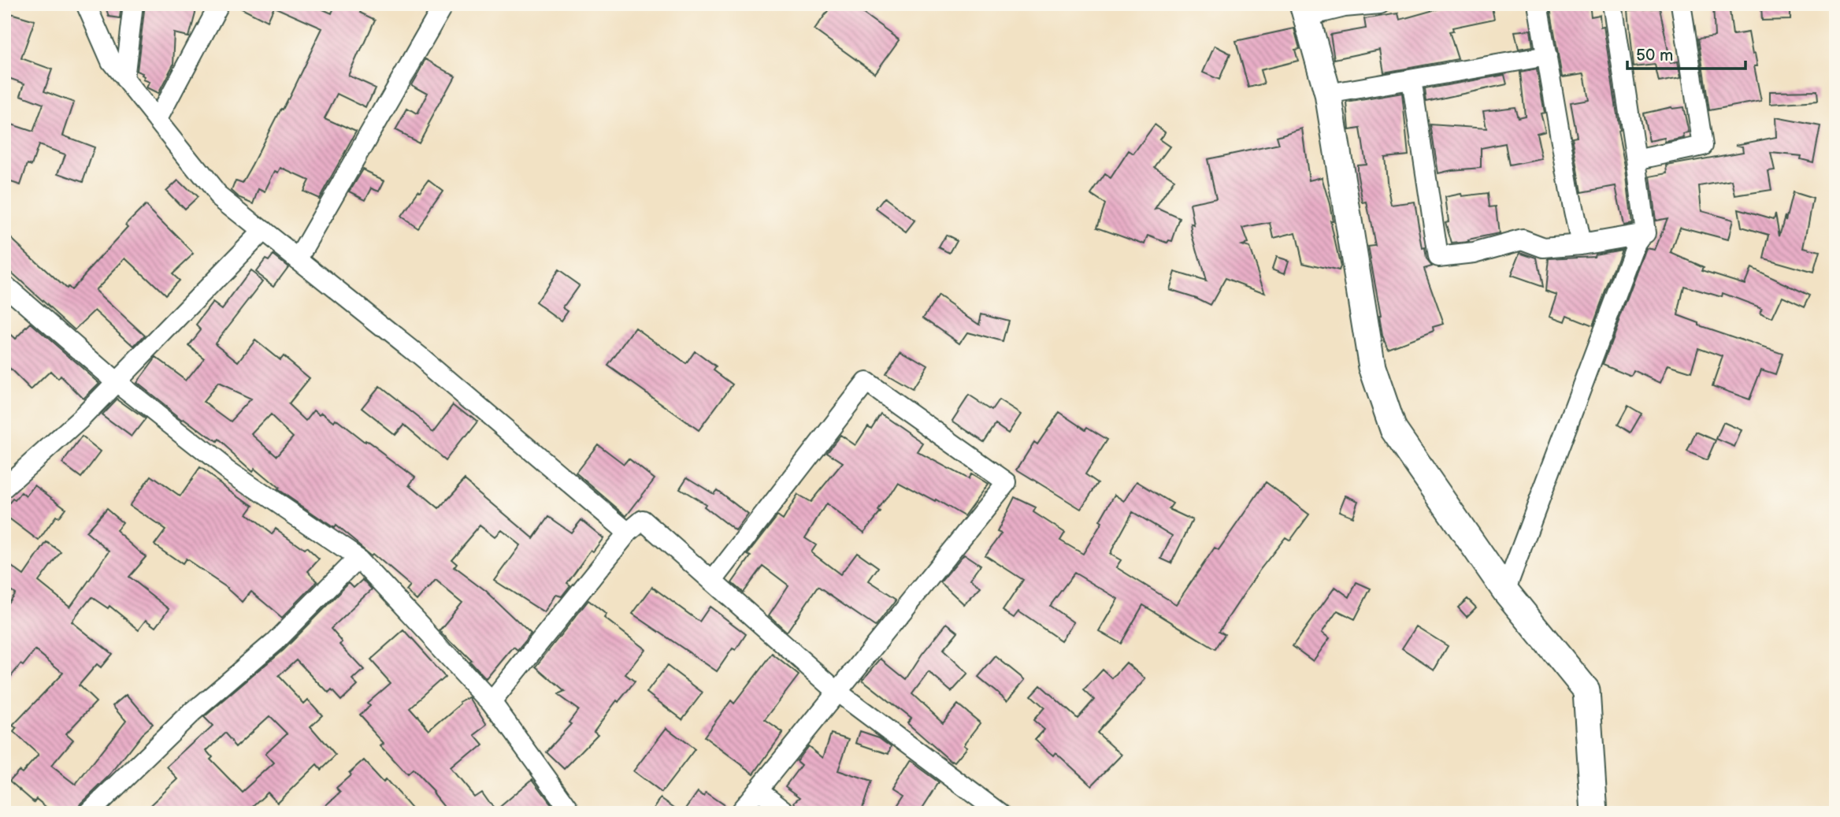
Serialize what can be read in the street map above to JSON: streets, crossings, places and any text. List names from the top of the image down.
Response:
{
  "scale_bar": "50 m"
}
